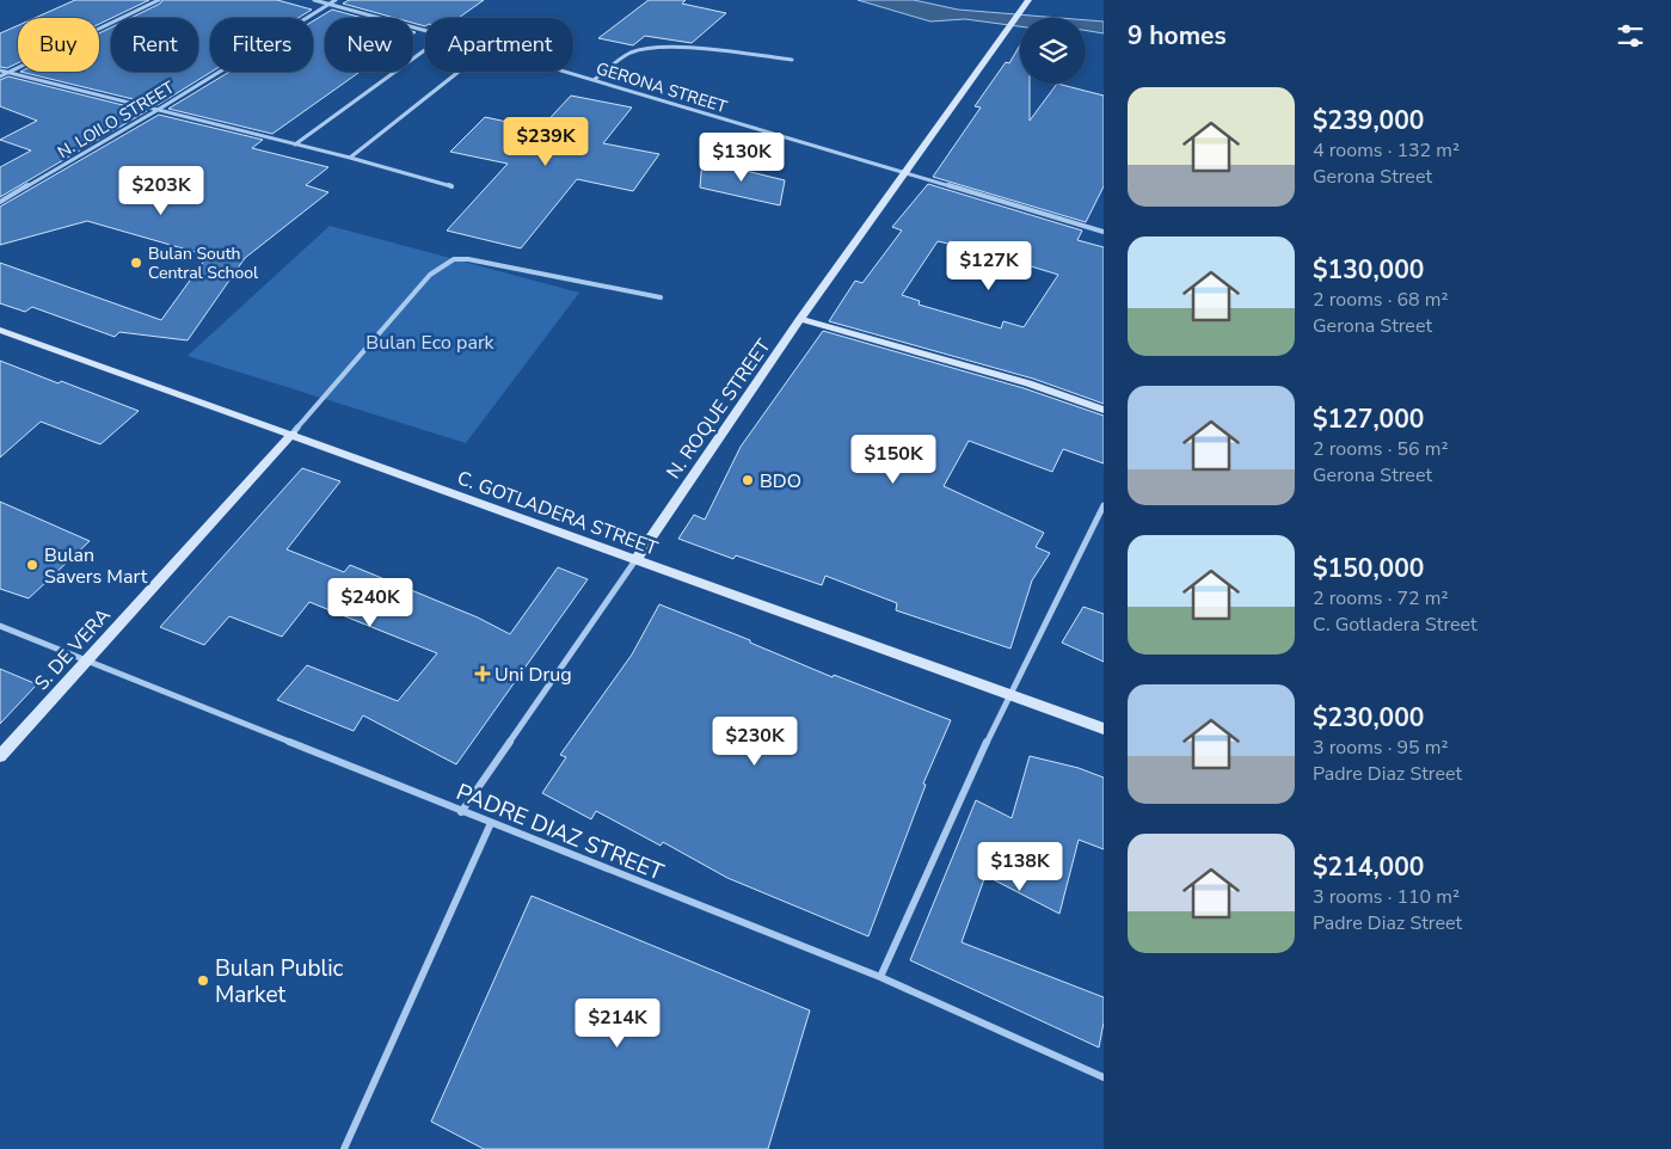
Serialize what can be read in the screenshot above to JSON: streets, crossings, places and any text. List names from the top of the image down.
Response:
{
  "streets": {
    "street": [
      "GERONA STREET",
      "N. LOILO STREET",
      "N. ROQUE STREET",
      "C. GOTLADERA STREET",
      "S. DE VERA",
      "PADRE DIAZ STREET"
    ]
  },
  "crossings": [
    ["GERONA STREET", "N. LOILO STREET"],
    ["GERONA STREET", "N. ROQUE STREET"],
    ["N. ROQUE STREET", "C. GOTLADERA STREET"],
    ["N. ROQUE STREET", "PADRE DIAZ STREET"],
    ["C. GOTLADERA STREET", "S. DE VERA"],
    ["S. DE VERA", "PADRE DIAZ STREET"]
  ],
  "parks": ["Bulan Eco park"],
  "places": {
    "other": [
      "Bulan South Central School",
      "BDO",
      "Bulan Savers Mart",
      "Bulan Public Market"
    ],
    "health": ["Uni Drug"]
  },
  "page": {
    "heading": "9 homes",
    "chip": [
      "Buy",
      "Rent",
      "Filters",
      "New",
      "Apartment"
    ],
    "list": [
      {
        "name": "$239,000",
        "note": "4 rooms · 132 m² · Gerona Street"
      },
      {
        "name": "$130,000",
        "note": "2 rooms · 68 m² · Gerona Street"
      },
      {
        "name": "$127,000",
        "note": "2 rooms · 56 m² · Gerona Street"
      },
      {
        "name": "$150,000",
        "note": "2 rooms · 72 m² · C. Gotladera Street"
      },
      {
        "name": "$230,000",
        "note": "3 rooms · 95 m² · Padre Diaz Street"
      },
      {
        "name": "$214,000",
        "note": "3 rooms · 110 m² · Padre Diaz Street"
      }
    ],
    "price": [
      "$239K",
      "$130K",
      "$203K",
      "$127K",
      "$150K",
      "$240K",
      "$230K",
      "$138K",
      "$214K"
    ]
  }
}
